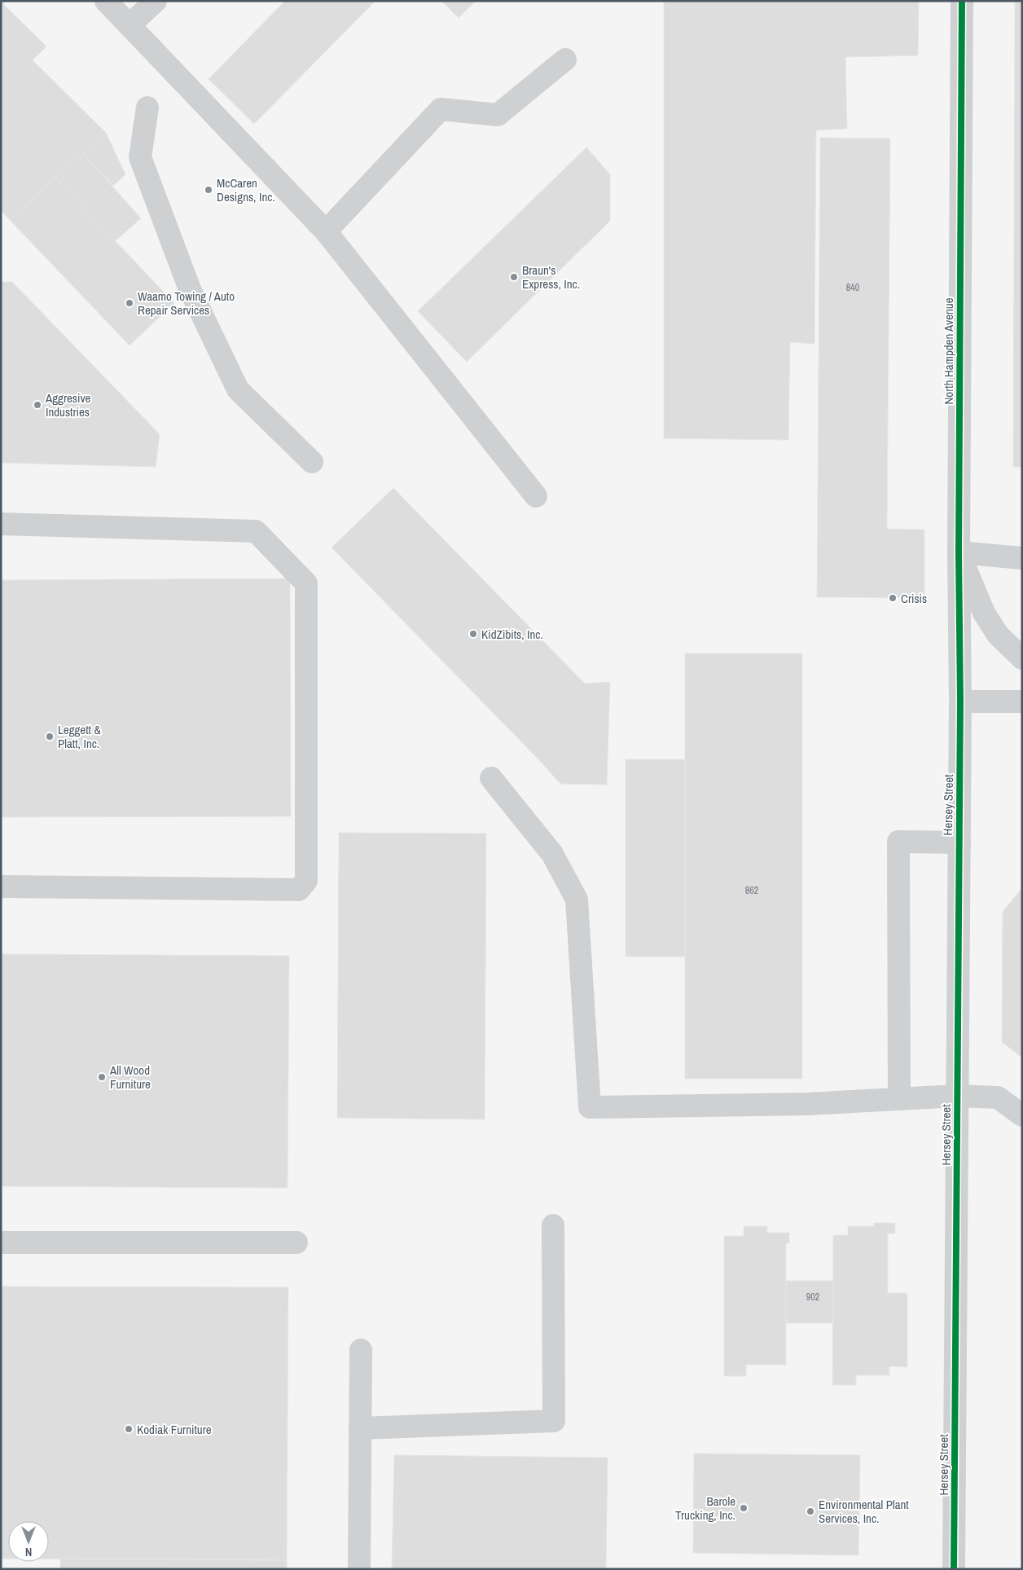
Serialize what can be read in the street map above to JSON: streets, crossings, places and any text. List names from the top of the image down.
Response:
{
  "streets": {
    "street": ["North Hampden Avenue", "Hersey Street"]
  },
  "crossings": [
    ["North Hampden Avenue", "Hersey Street"]
  ],
  "places": [
    "McCaren Designs, Inc.",
    "Braun's Express, Inc.",
    "Waamo Towing / Auto Repair Services",
    "Aggresive Industries",
    "Crisis",
    "KidZibits, Inc.",
    "Leggett & Platt, Inc.",
    "All Wood Furniture",
    "Kodiak Furniture",
    "Barole Trucking, Inc.",
    "Environmental Plant Services, Inc."
  ],
  "house_numbers": ["840", "862", "902"],
  "north": "bottom"
}
